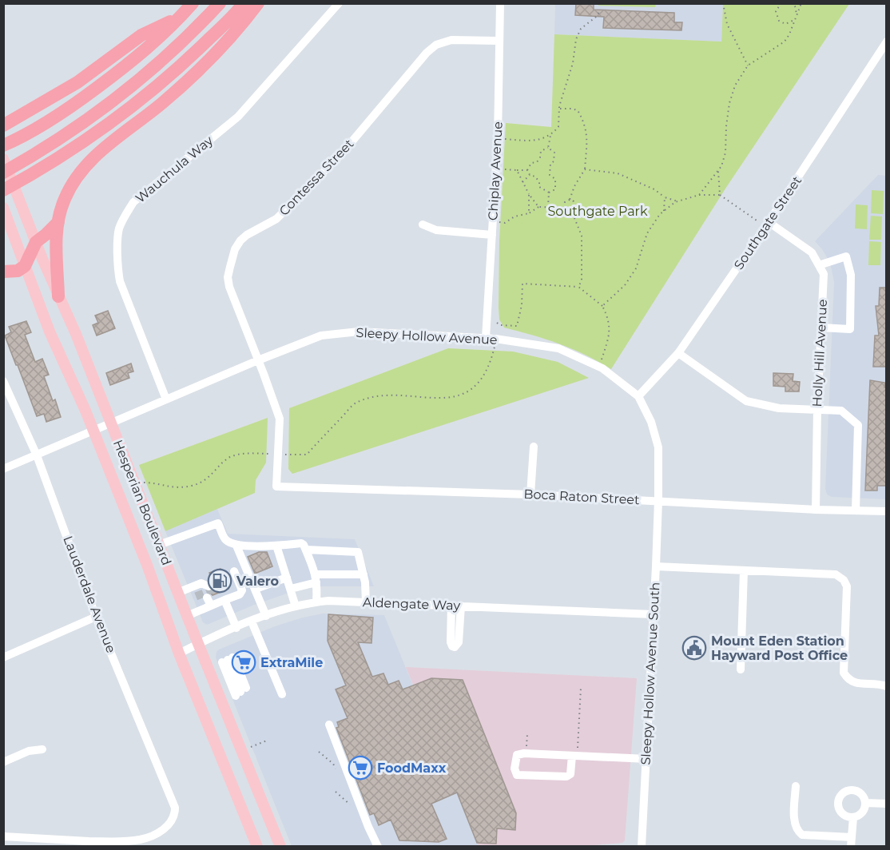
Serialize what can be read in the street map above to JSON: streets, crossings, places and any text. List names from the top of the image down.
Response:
{
  "streets": {
    "main road": ["Hesperian Boulevard"],
    "street": [
      "Wauchula Way",
      "Chiplay Avenue",
      "Contessa Street",
      "Southgate Street",
      "Sleepy Hollow Avenue",
      "Holly Hill Avenue",
      "Boca Raton Street",
      "Lauderdale Avenue",
      "Aldengate Way",
      "Sleepy Hollow Avenue South"
    ]
  },
  "crossings": [
    ["Wauchula Way", "Sleepy Hollow Avenue"],
    ["Chiplay Avenue", "Contessa Street"],
    ["Chiplay Avenue", "Sleepy Hollow Avenue"],
    ["Contessa Street", "Sleepy Hollow Avenue"],
    ["Contessa Street", "Boca Raton Street"],
    ["Southgate Street", "Sleepy Hollow Avenue"],
    ["Southgate Street", "Holly Hill Avenue"],
    ["Sleepy Hollow Avenue", "Boca Raton Street"],
    ["Sleepy Hollow Avenue", "Hesperian Boulevard"],
    ["Sleepy Hollow Avenue", "Lauderdale Avenue"],
    ["Sleepy Hollow Avenue", "Sleepy Hollow Avenue South"],
    ["Holly Hill Avenue", "Boca Raton Street"],
    ["Boca Raton Street", "Sleepy Hollow Avenue South"],
    ["Hesperian Boulevard", "Aldengate Way"],
    ["Aldengate Way", "Sleepy Hollow Avenue South"]
  ],
  "parks": ["Southgate Park"],
  "places": {
    "fuel station": ["Valero"],
    "public building": ["Mount Eden Station Hayward Post Office"],
    "supermarket": ["ExtraMile", "FoodMaxx"]
  }
}
